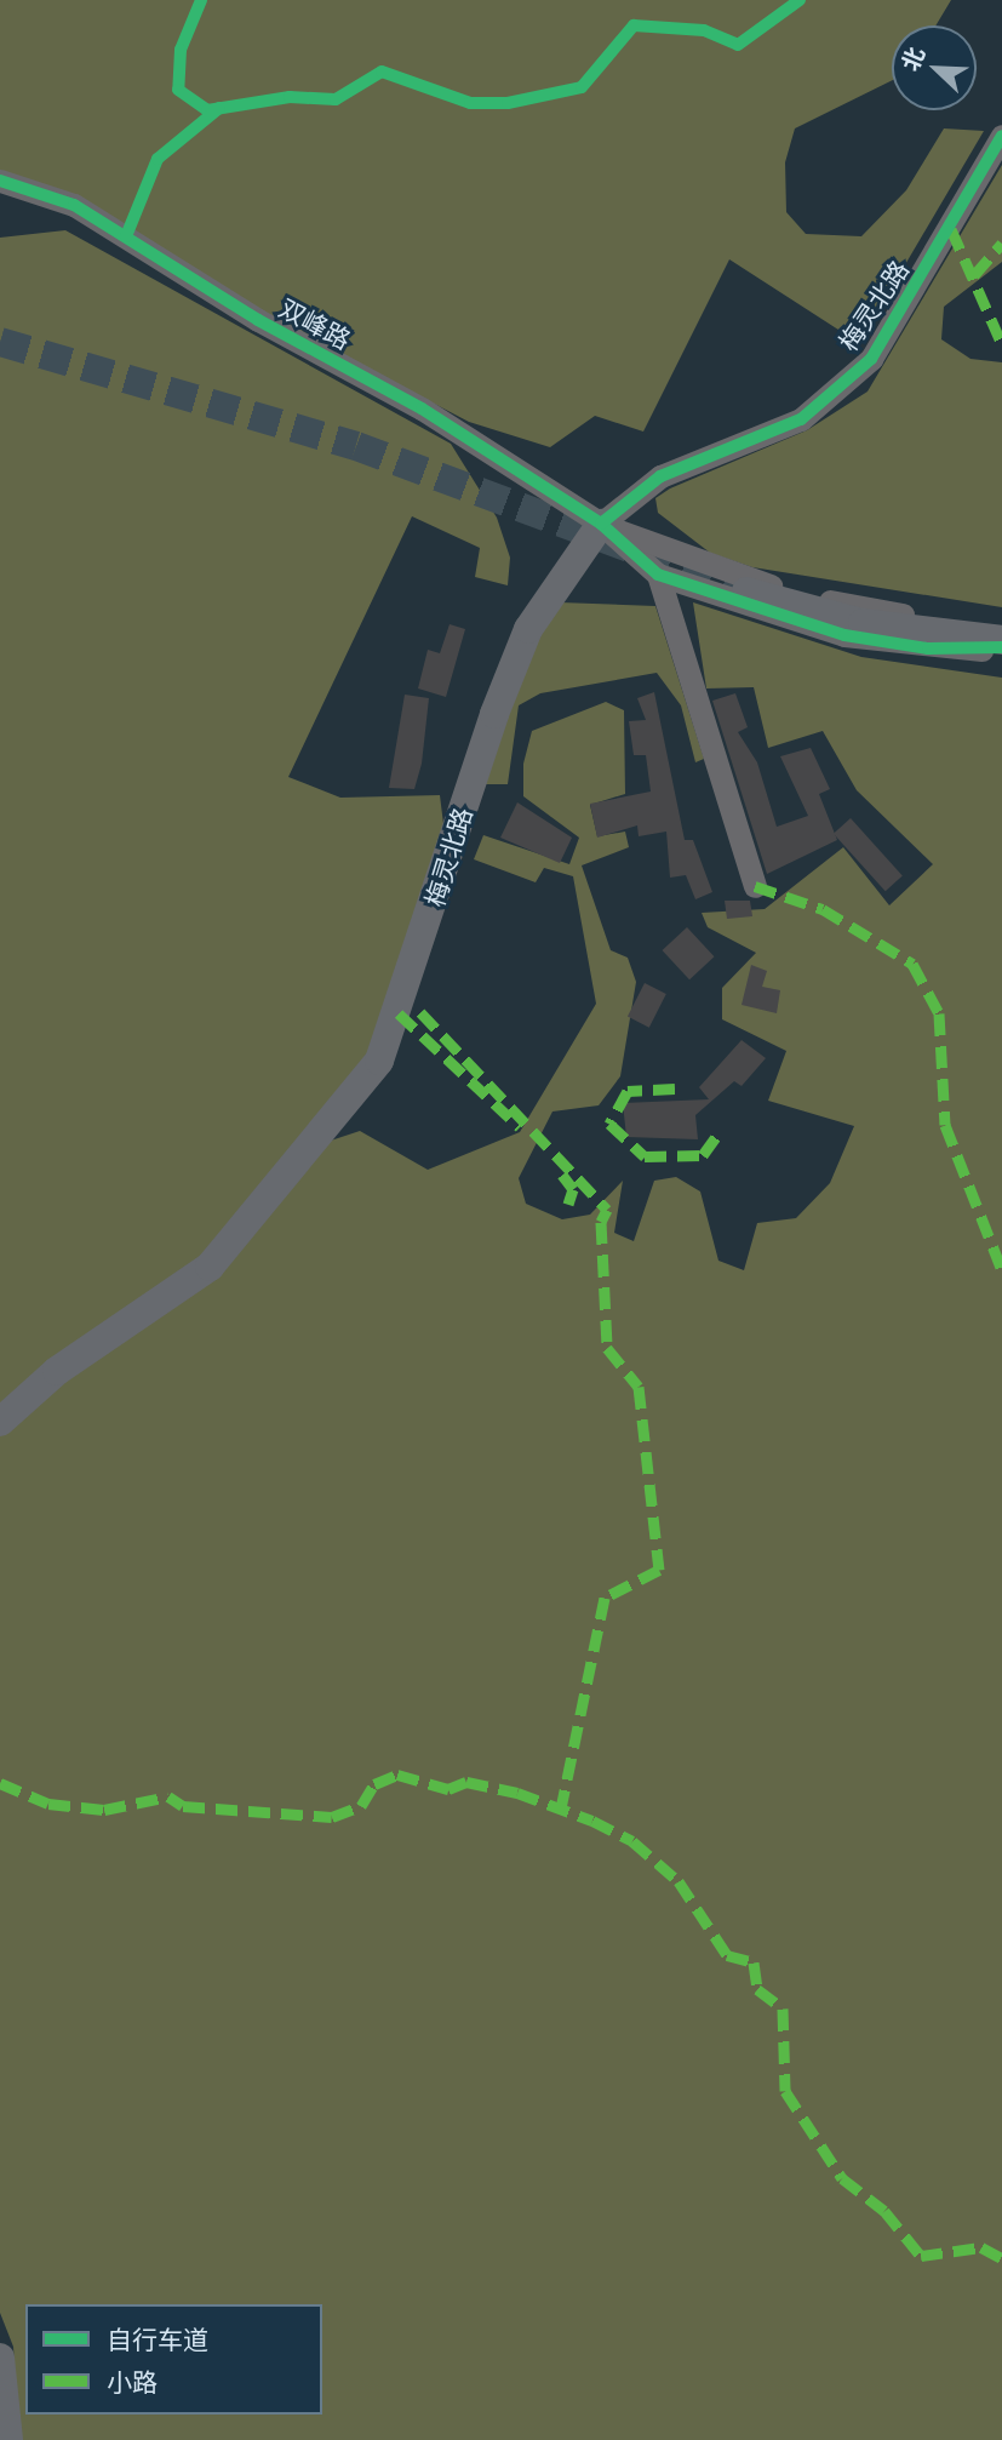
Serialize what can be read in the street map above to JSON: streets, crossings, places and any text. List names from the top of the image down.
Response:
{
  "streets": {
    "main road": ["梅灵北路"],
    "street": ["双峰路"]
  },
  "crossings": [
    ["梅灵北路", "双峰路"]
  ],
  "legend": ["自行车道", "小路"],
  "north": "top left"
}
